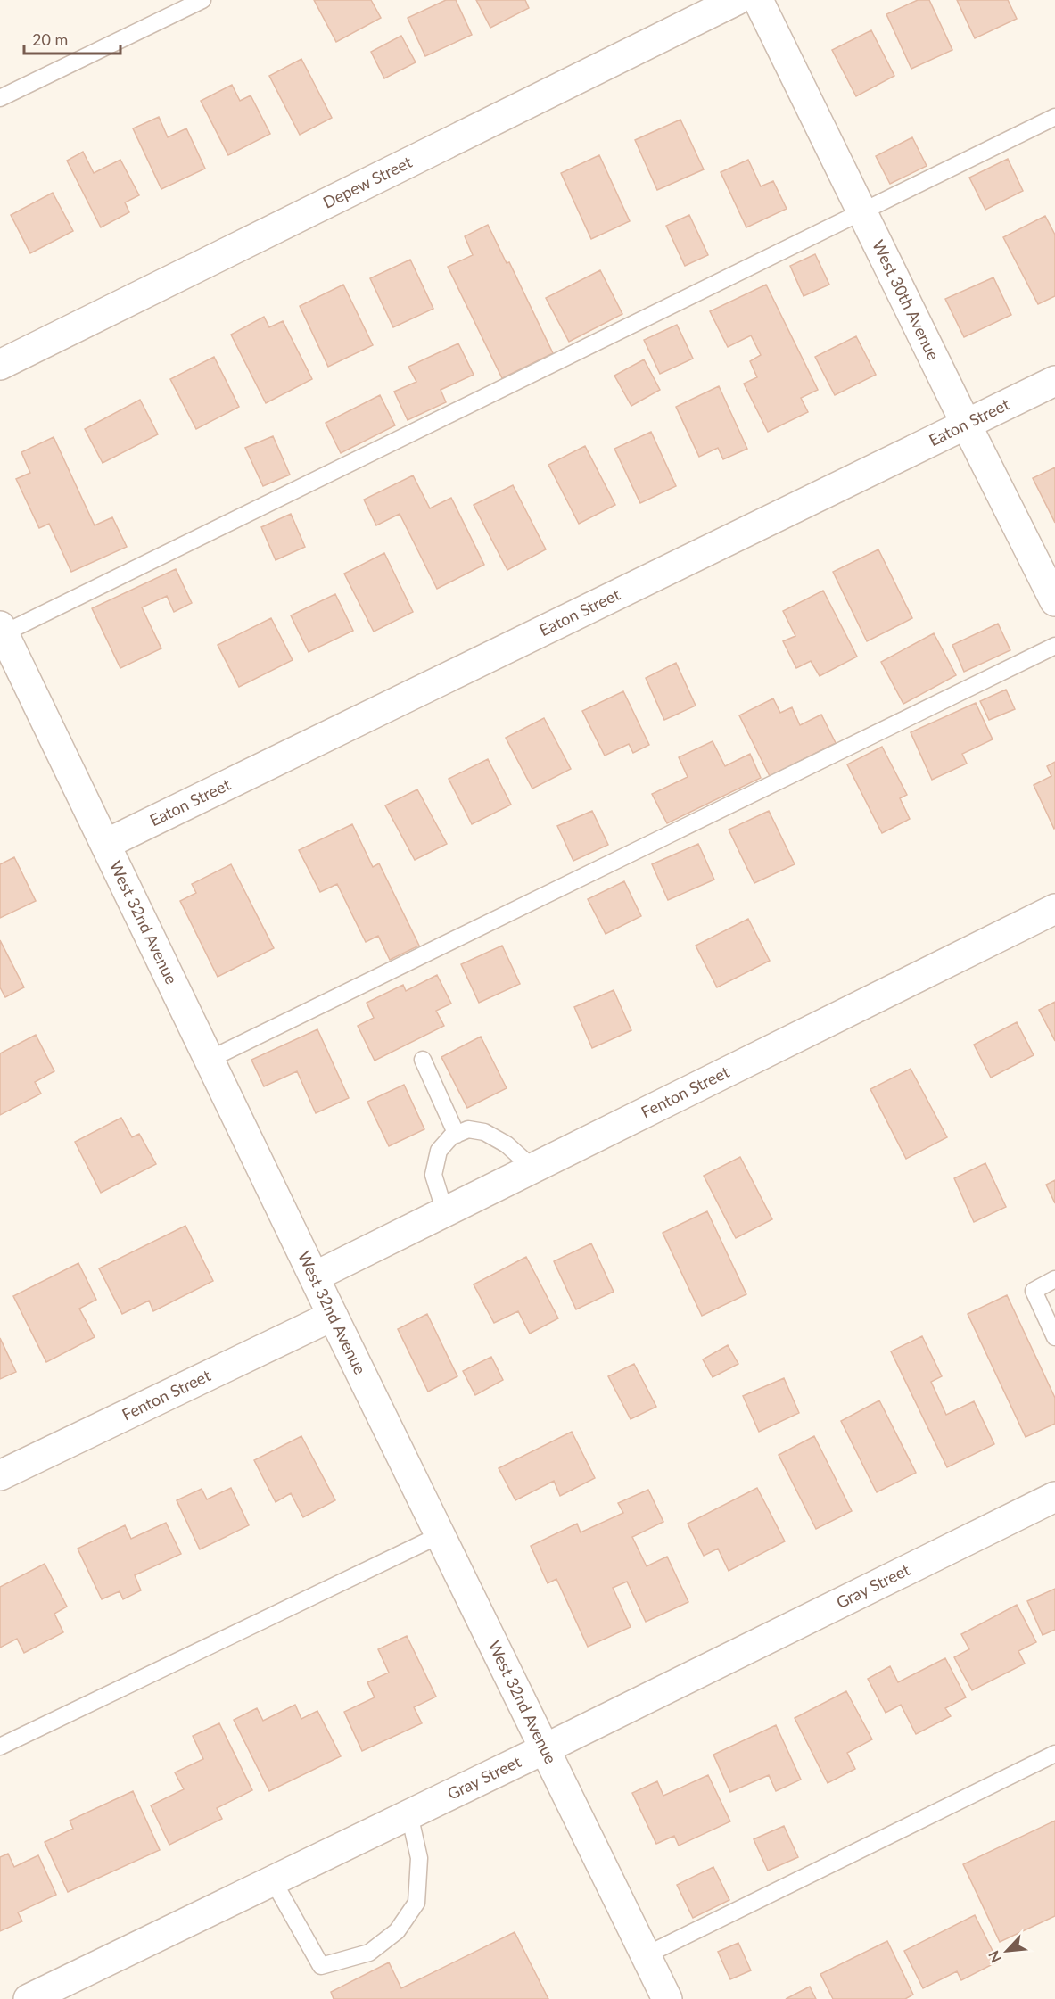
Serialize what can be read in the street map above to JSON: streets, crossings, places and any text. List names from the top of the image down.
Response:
{
  "streets": {
    "street": [
      "Depew Street",
      "West 30th Avenue",
      "Eaton Street",
      "West 32nd Avenue",
      "Fenton Street",
      "Gray Street"
    ]
  },
  "crossings": [
    ["West 30th Avenue", "Eaton Street"],
    ["Eaton Street", "West 32nd Avenue"],
    ["West 32nd Avenue", "Fenton Street"],
    ["West 32nd Avenue", "Gray Street"]
  ],
  "scale_bar": "20 m",
  "north": "bottom left"
}
